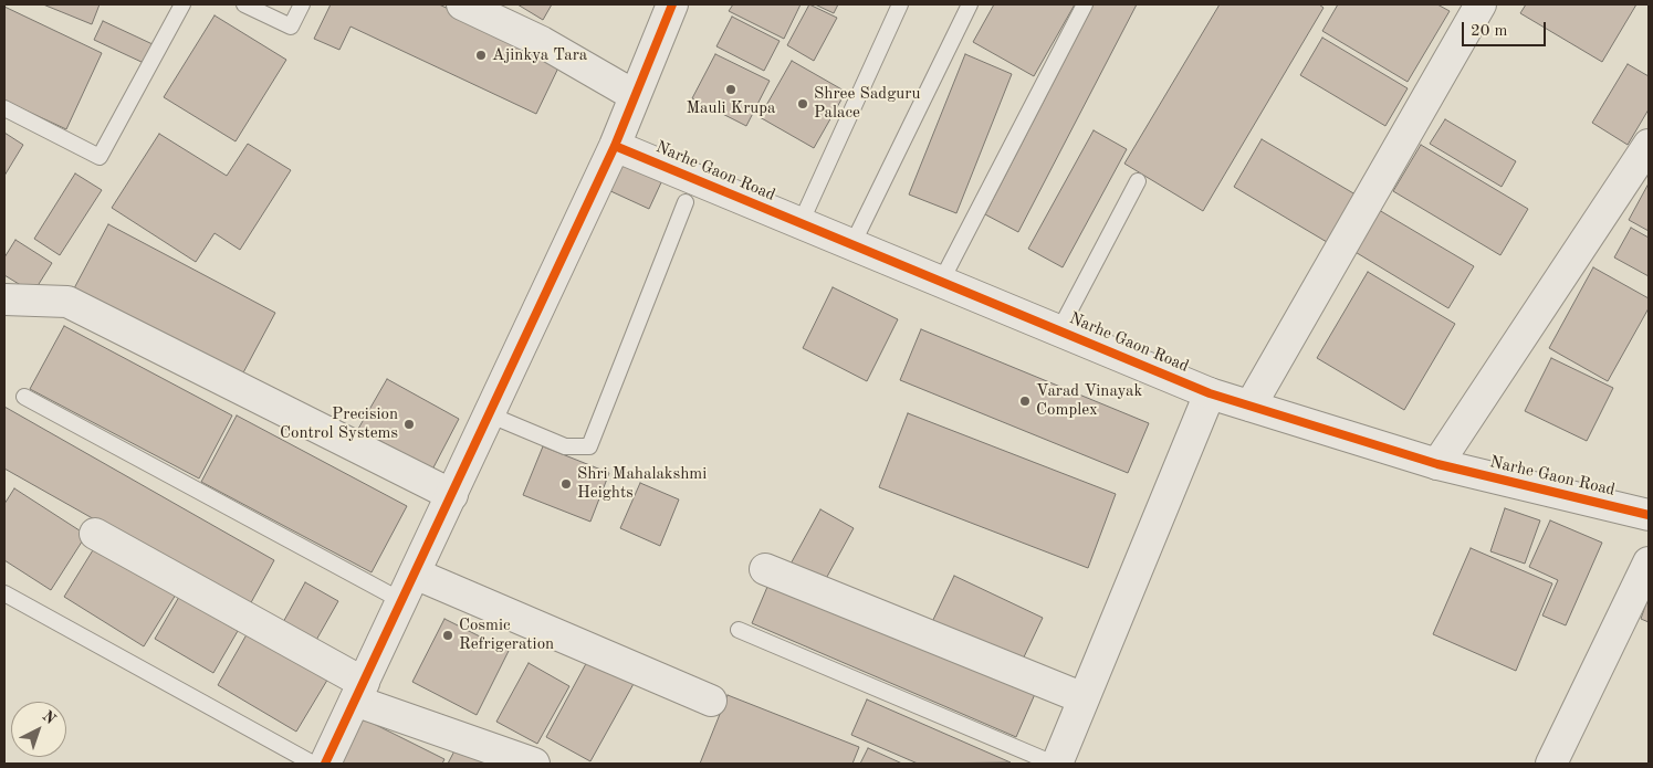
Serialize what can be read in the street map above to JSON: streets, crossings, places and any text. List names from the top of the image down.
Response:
{
  "streets": {
    "street": ["Narhe Gaon Road"]
  },
  "places": [
    "Ajinkya Tara",
    "Mauli Krupa",
    "Shree Sadguru Palace",
    "Varad Vinayak Complex",
    "Precision Control Systems",
    "Shri Mahalakshmi Heights",
    "Cosmic Refrigeration"
  ],
  "scale_bar": "20 m",
  "north": "top right"
}
